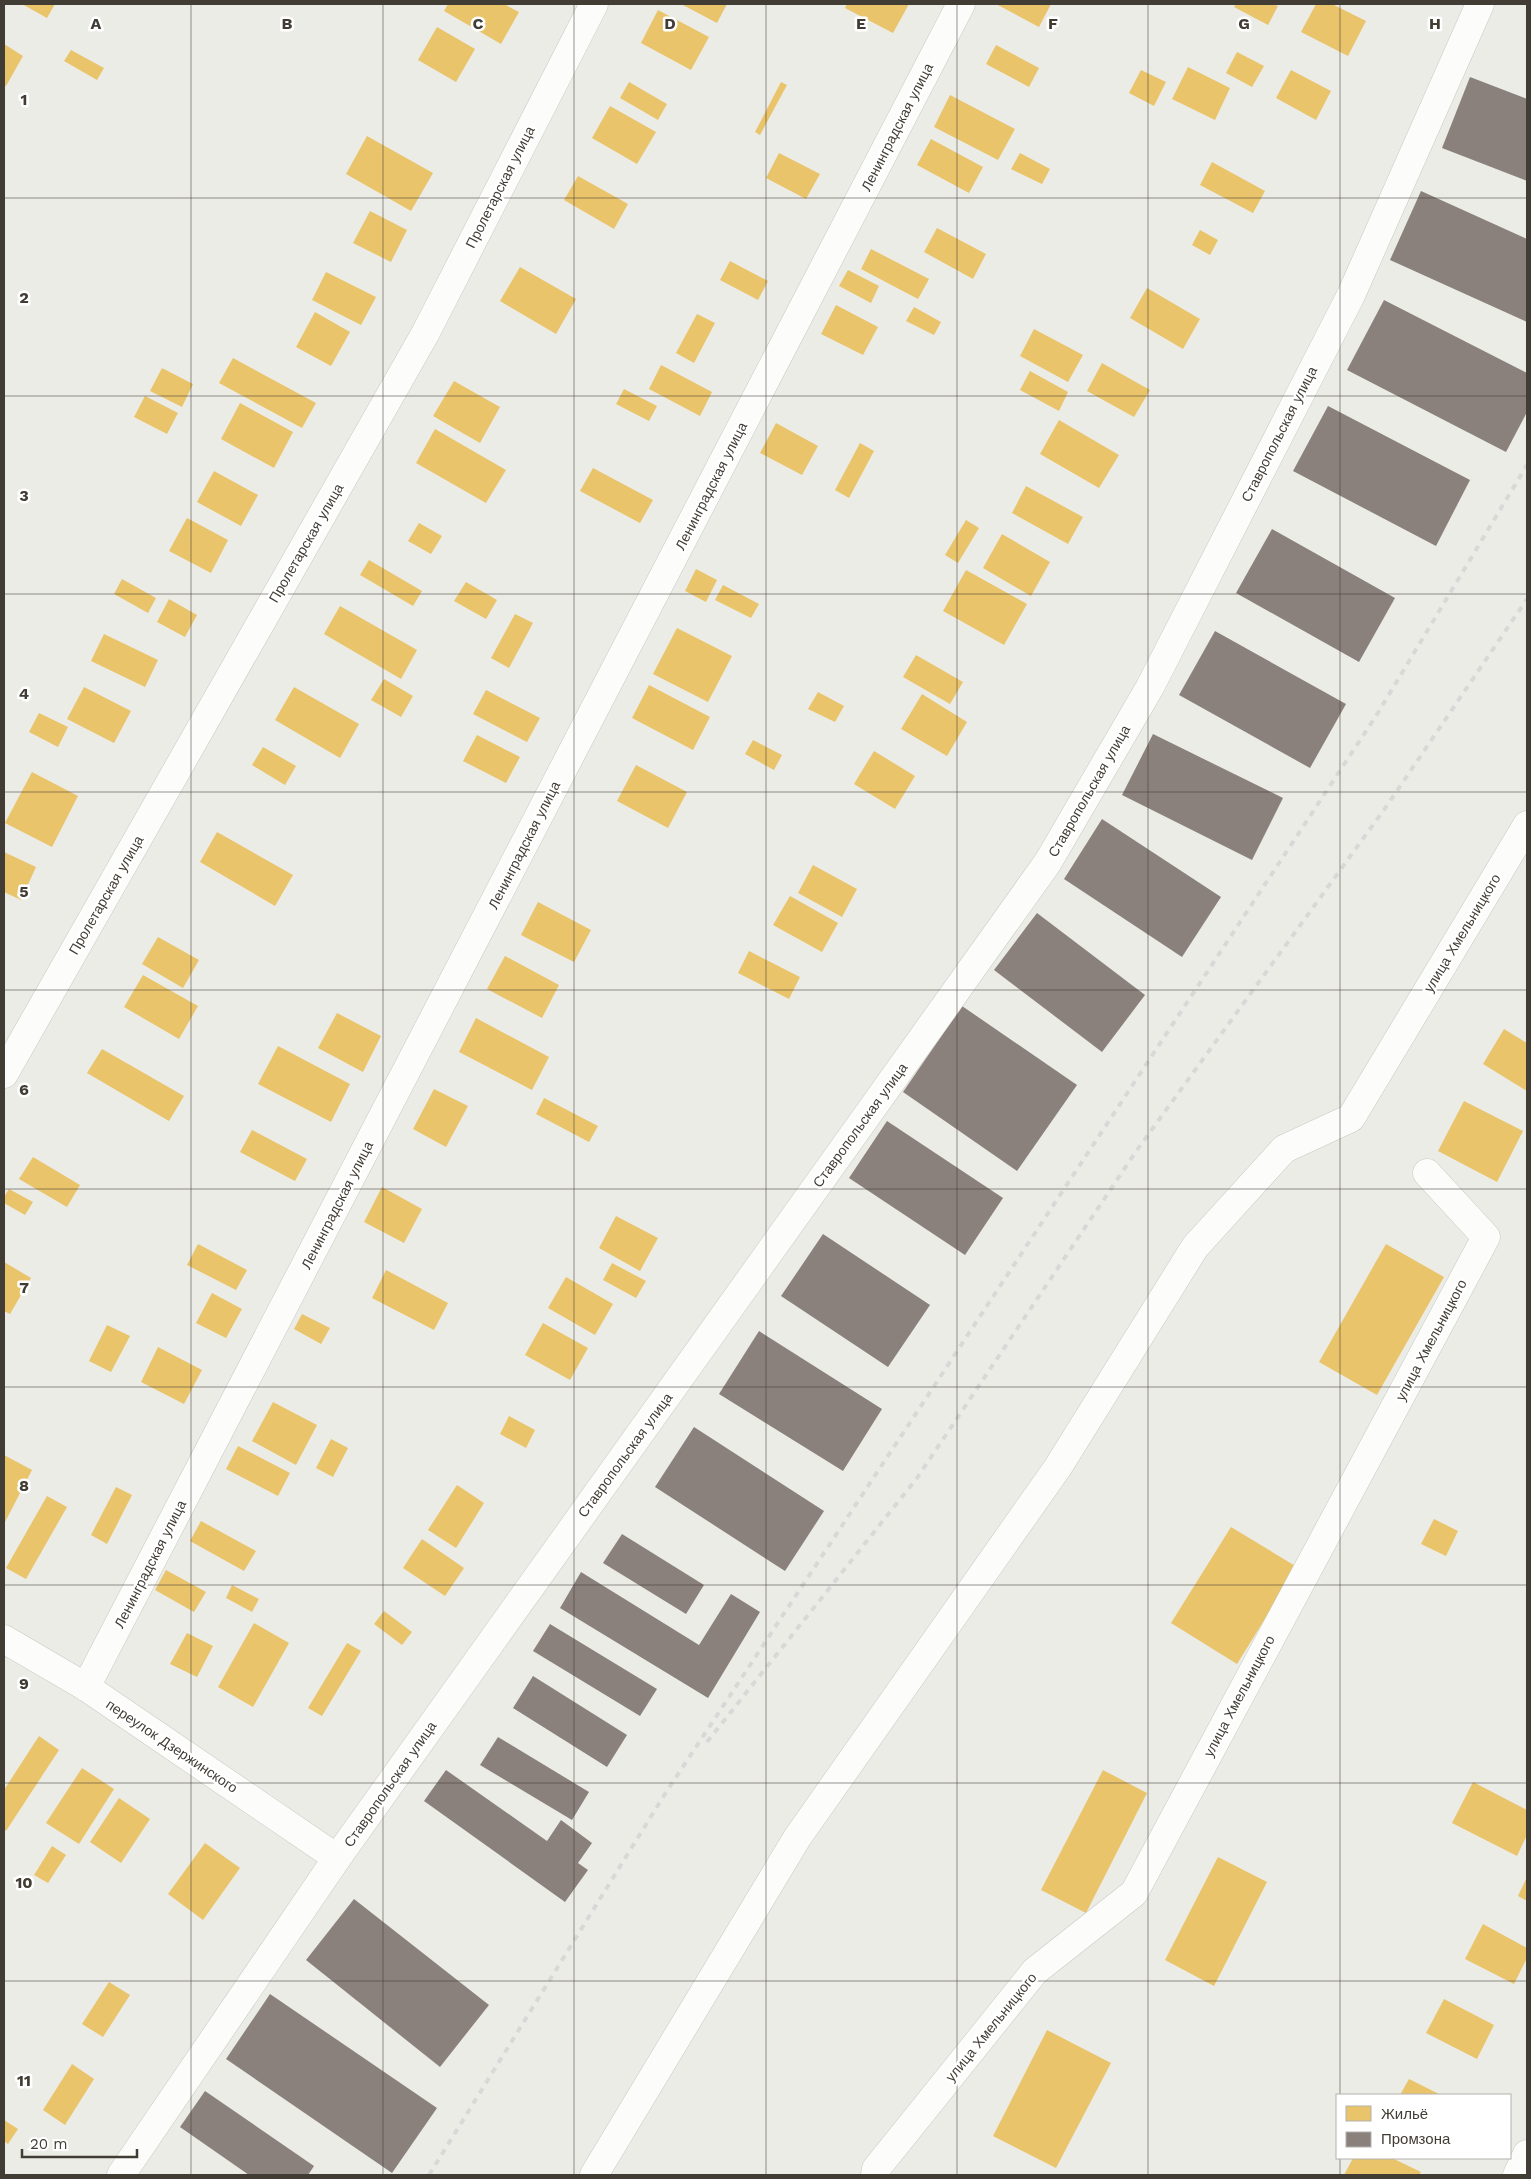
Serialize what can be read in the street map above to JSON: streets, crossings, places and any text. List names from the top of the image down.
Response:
{
  "streets": {
    "street": [
      "Ленинградская улица",
      "Пролетарская улица",
      "Ставропольская улица",
      "улица Хмельницкого",
      "переулок Дзержинского"
    ]
  },
  "crossings": [
    ["Ленинградская улица", "переулок Дзержинского"],
    ["Ставропольская улица", "переулок Дзержинского"]
  ],
  "legend": ["Жильё", "Промзона"],
  "scale_bar": "20 m",
  "grid": {
    "columns": [
      "A",
      "B",
      "C",
      "D",
      "E",
      "F",
      "G",
      "H"
    ],
    "rows": [
      "1",
      "2",
      "3",
      "4",
      "5",
      "6",
      "7",
      "8",
      "9",
      "10",
      "11"
    ]
  }
}
